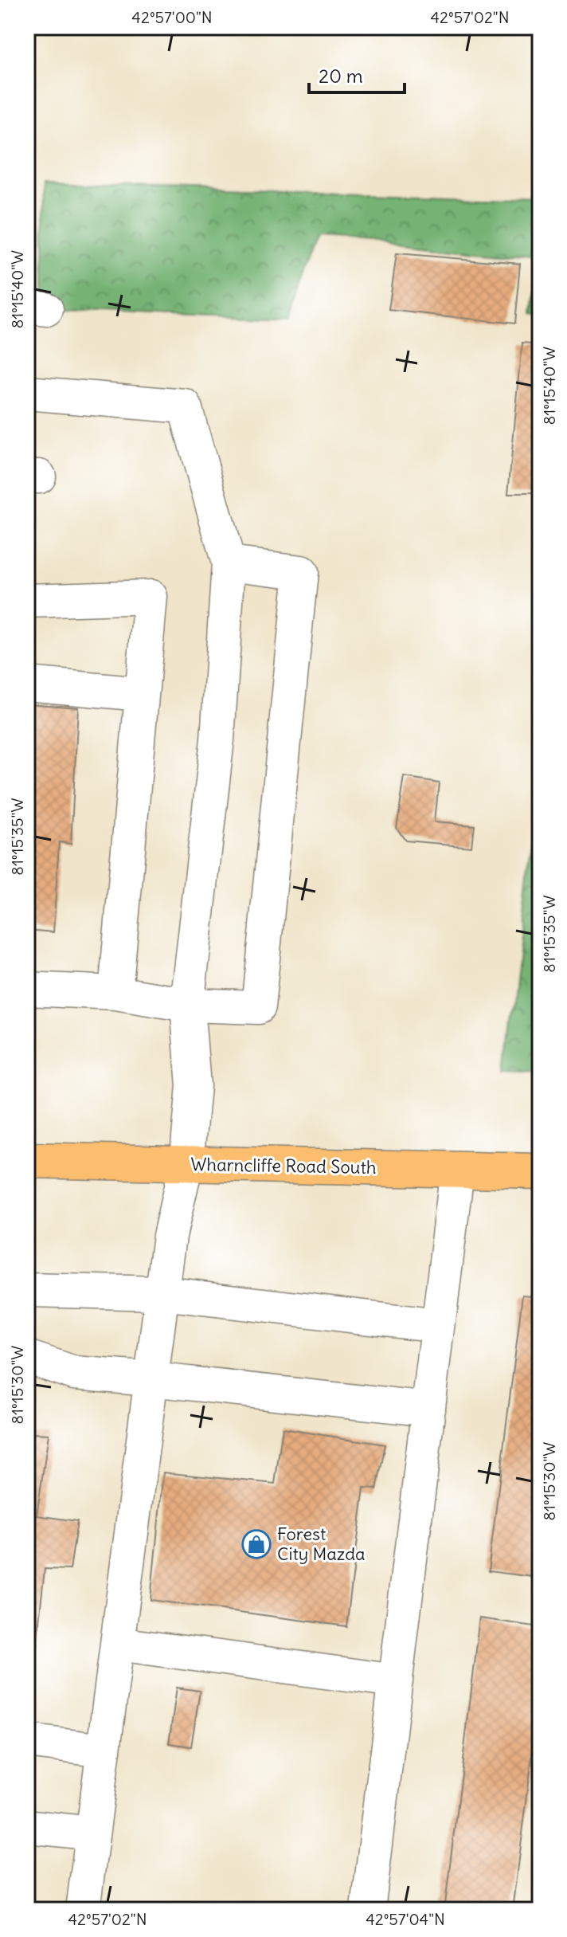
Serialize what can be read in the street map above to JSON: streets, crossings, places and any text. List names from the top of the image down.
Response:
{
  "streets": {
    "main road": ["Wharncliffe Road South"]
  },
  "places": {
    "shop": ["Forest City Mazda"]
  },
  "scale_bar": "20 m",
  "coordinates": [
    "42°57'00\"N",
    "42°57'02\"N",
    "81°15'40\"W",
    "81°15'35\"W",
    "81°15'30\"W",
    "42°57'04\"N"
  ]
}
